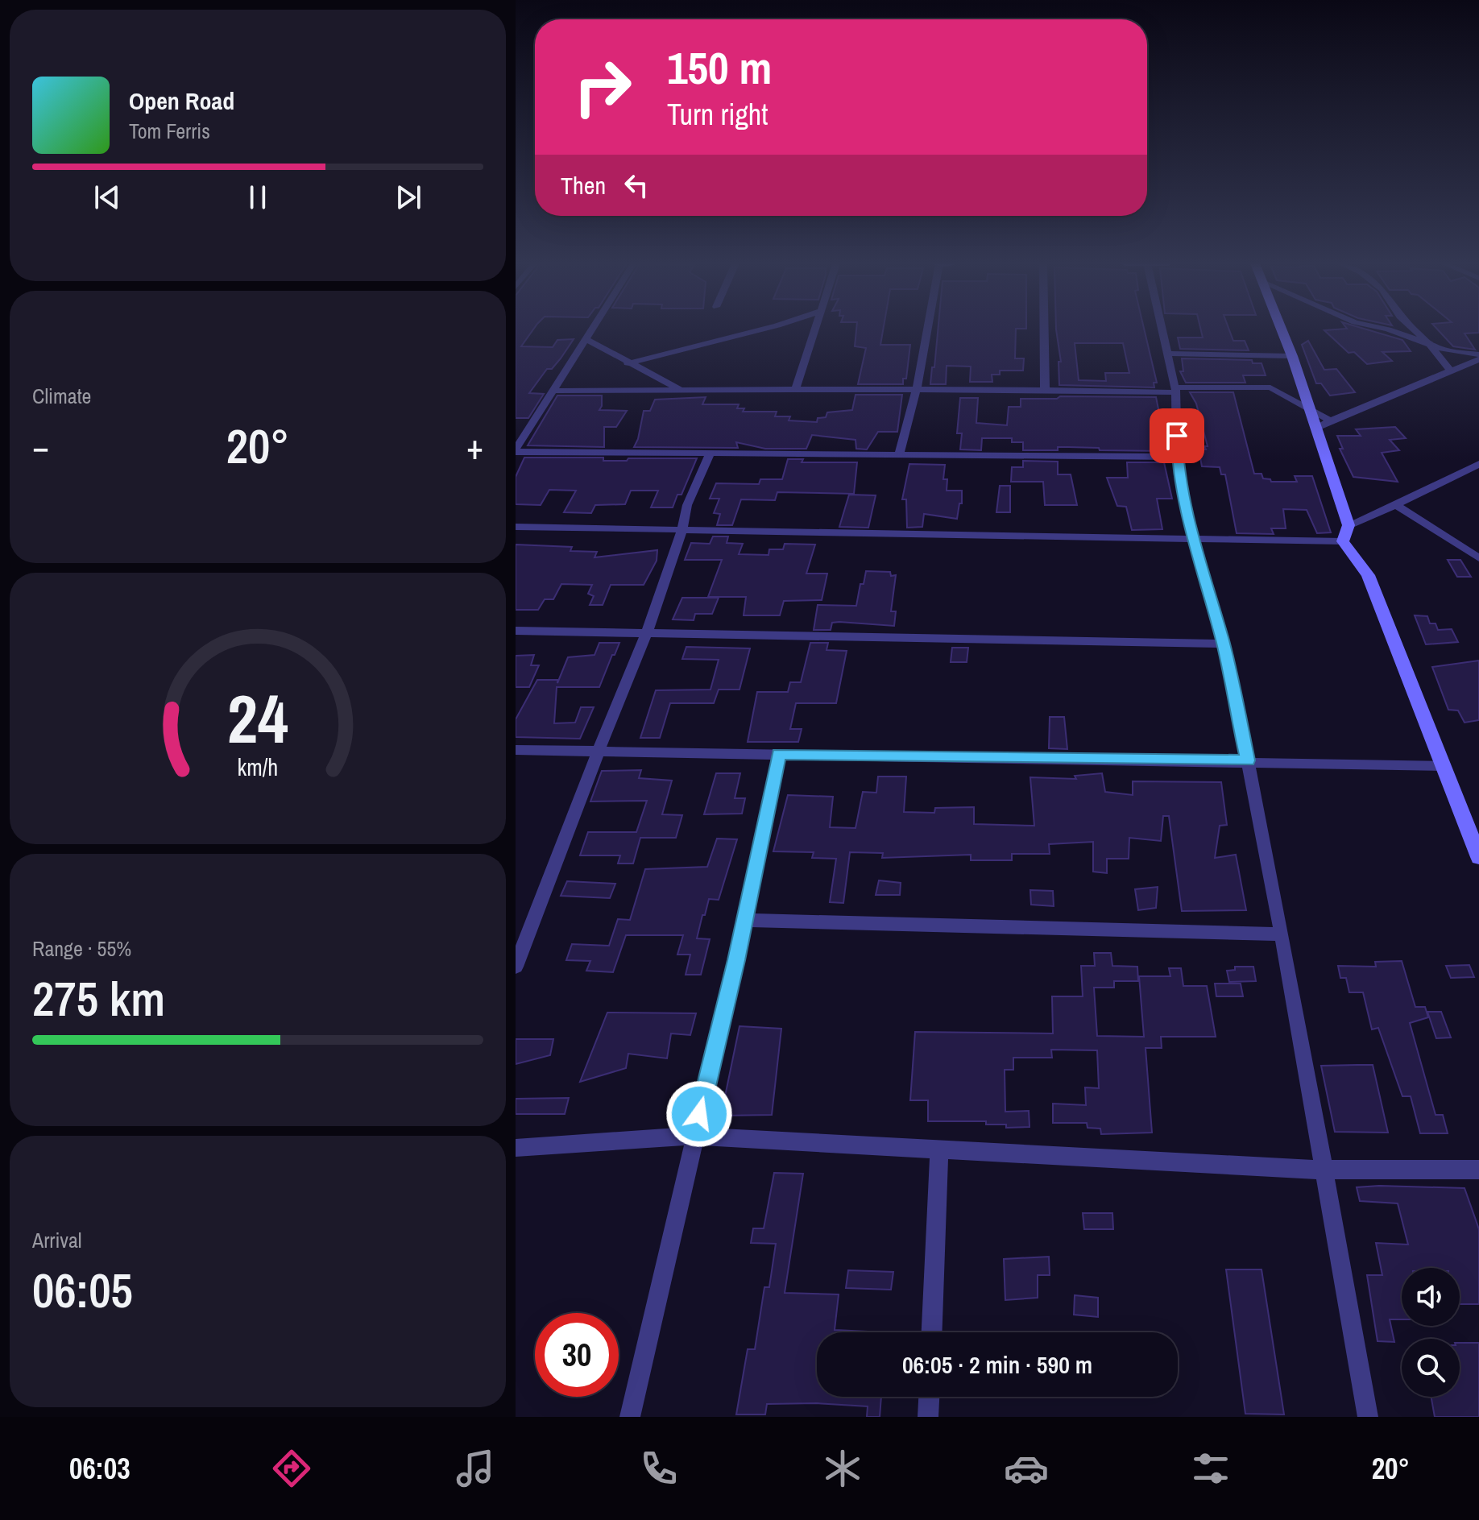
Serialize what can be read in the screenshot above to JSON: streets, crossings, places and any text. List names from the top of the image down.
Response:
{
  "page": {
    "turn": ["150 m", "Turn right"],
    "song": ["Open Road", "Tom Ferris"],
    "then": "Then",
    "tile": [
      "Climate",
      ["Range · 55%", "275 km"],
      ["Arrival", "06:05"]
    ],
    "heat": ["−", "20°", "+"],
    "limit": "30",
    "trip": "06:05 · 2 min · 590 m",
    "tabs": ["06:03", "20°"],
    "gauge": ["24", "km/h"]
  }
}
